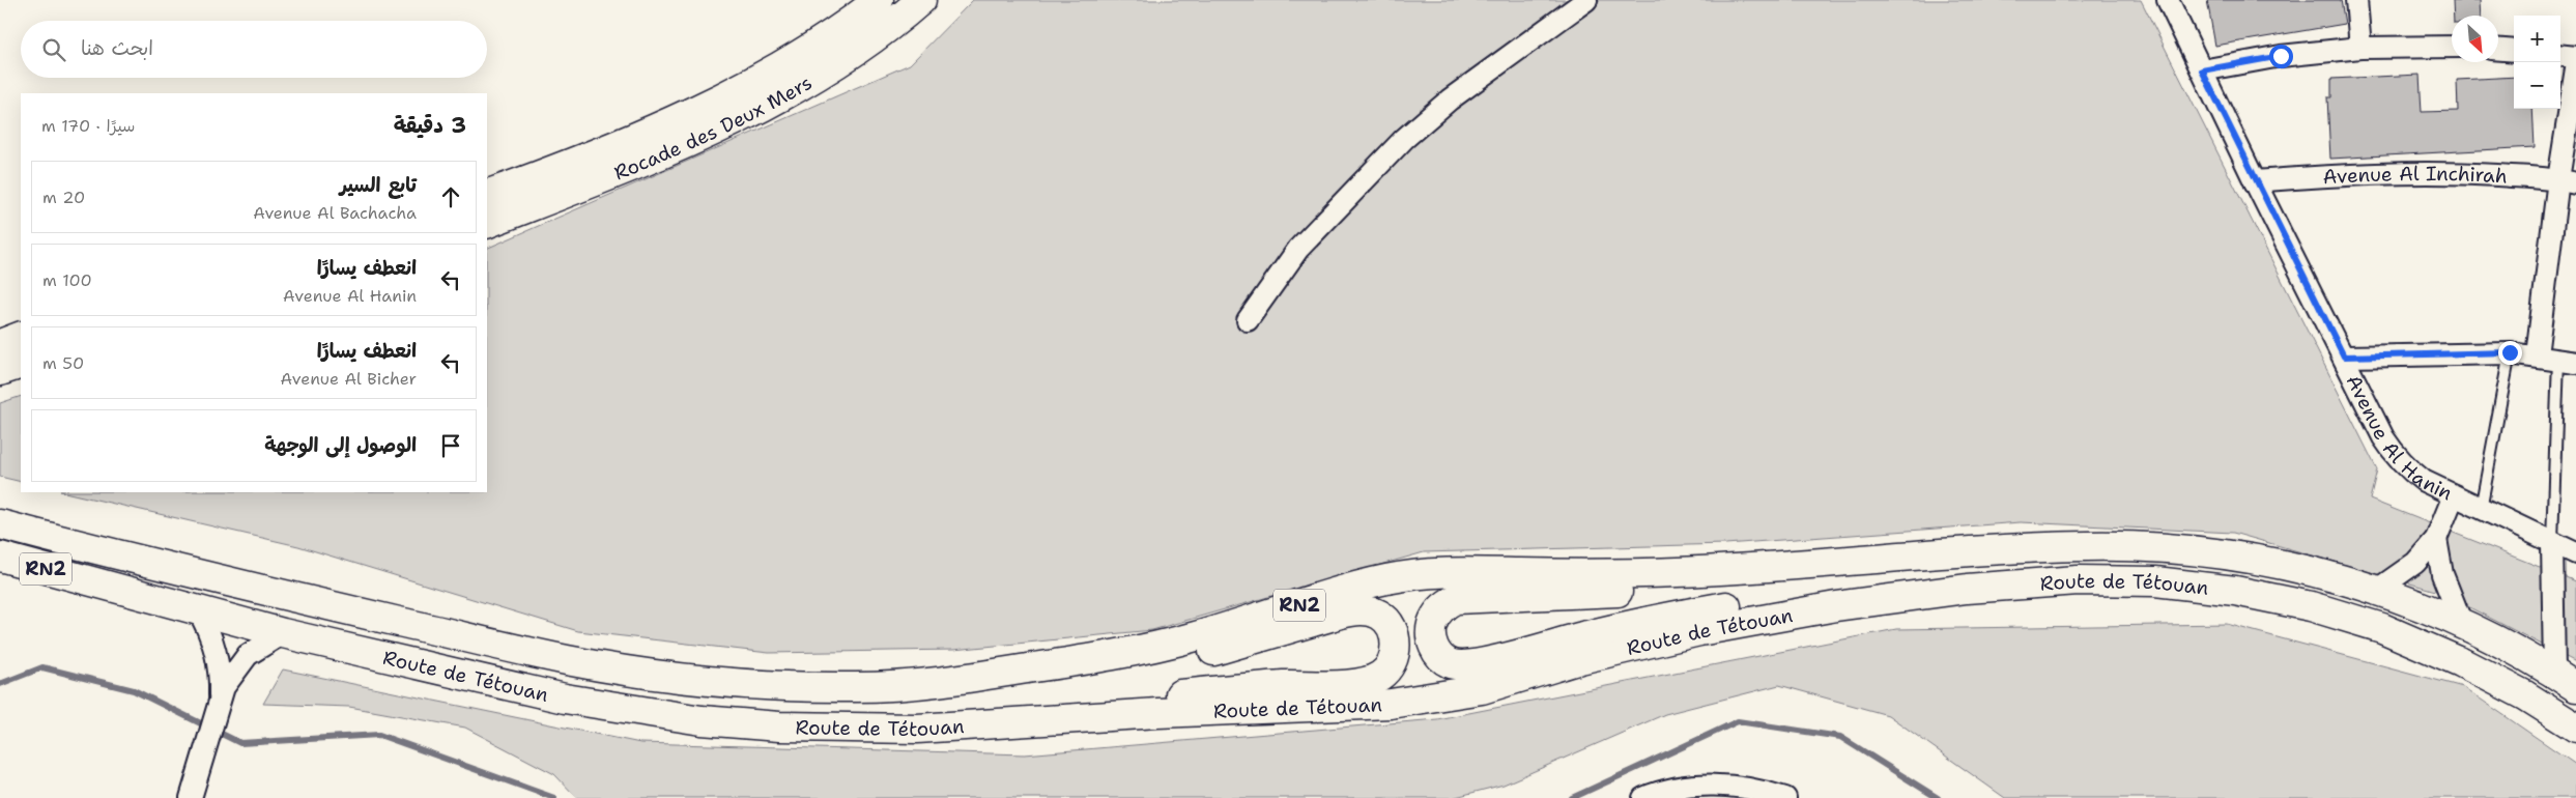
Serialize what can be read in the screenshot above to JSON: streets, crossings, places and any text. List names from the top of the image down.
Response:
{
  "streets": {
    "highway": ["Rocade des Deux Mers", "RN2", "Route de Tétouan"],
    "street": ["Avenue Al Inchirah", "Avenue Al Hanin"]
  },
  "crossings": [
    ["Avenue Al Inchirah", "Avenue Al Hanin"]
  ],
  "north": "bottom right",
  "page": {
    "map_buttons": ["+", "−"],
    "search": "ابحث هنا",
    "heading": ["3 دقيقة", "سيرًا · 170 m"],
    "list": [
      ["تابع السير", "Avenue Al Bachacha", "20 m"],
      ["انعطف يسارًا", "Avenue Al Hanin", "100 m"],
      ["انعطف يسارًا", "Avenue Al Bicher", "50 m"],
      "الوصول إلى الوجهة"
    ]
  }
}
